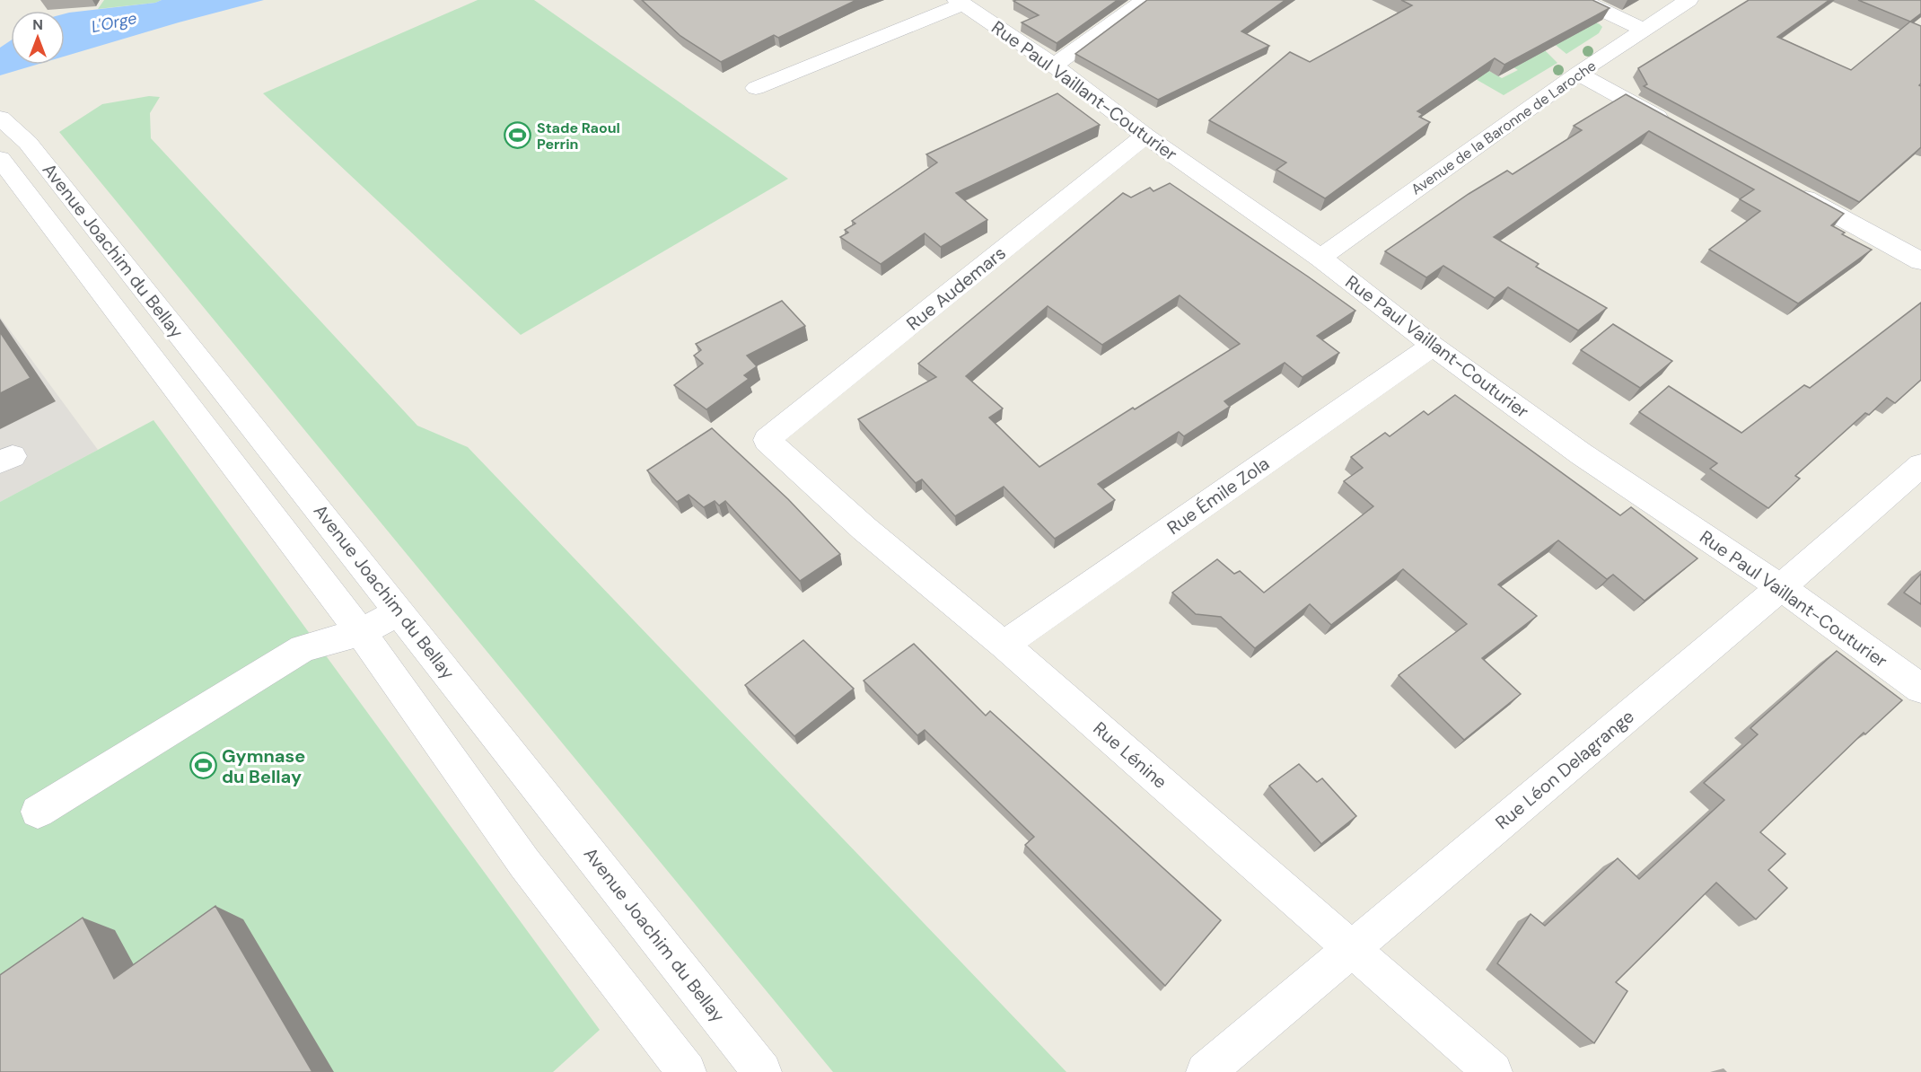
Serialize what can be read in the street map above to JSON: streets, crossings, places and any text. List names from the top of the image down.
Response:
{
  "streets": {
    "street": [
      "Rue Paul Vaillant-Couturier",
      "Avenue de la Baronne de Laroche",
      "Avenue Joachim du Bellay",
      "Rue Audemars",
      "Rue Émile Zola",
      "Rue Lénine",
      "Rue Léon Delagrange"
    ]
  },
  "crossings": [
    ["Rue Paul Vaillant-Couturier", "Avenue de la Baronne de Laroche"],
    ["Rue Paul Vaillant-Couturier", "Rue Audemars"],
    ["Rue Paul Vaillant-Couturier", "Rue Émile Zola"],
    ["Rue Paul Vaillant-Couturier", "Rue Léon Delagrange"],
    ["Rue Audemars", "Rue Lénine"],
    ["Rue Émile Zola", "Rue Lénine"],
    ["Rue Lénine", "Rue Léon Delagrange"]
  ],
  "water": ["L'Orge"],
  "places": {
    "sports": ["Stade Raoul Perrin", "Gymnase du Bellay"]
  },
  "north": "top"
}
